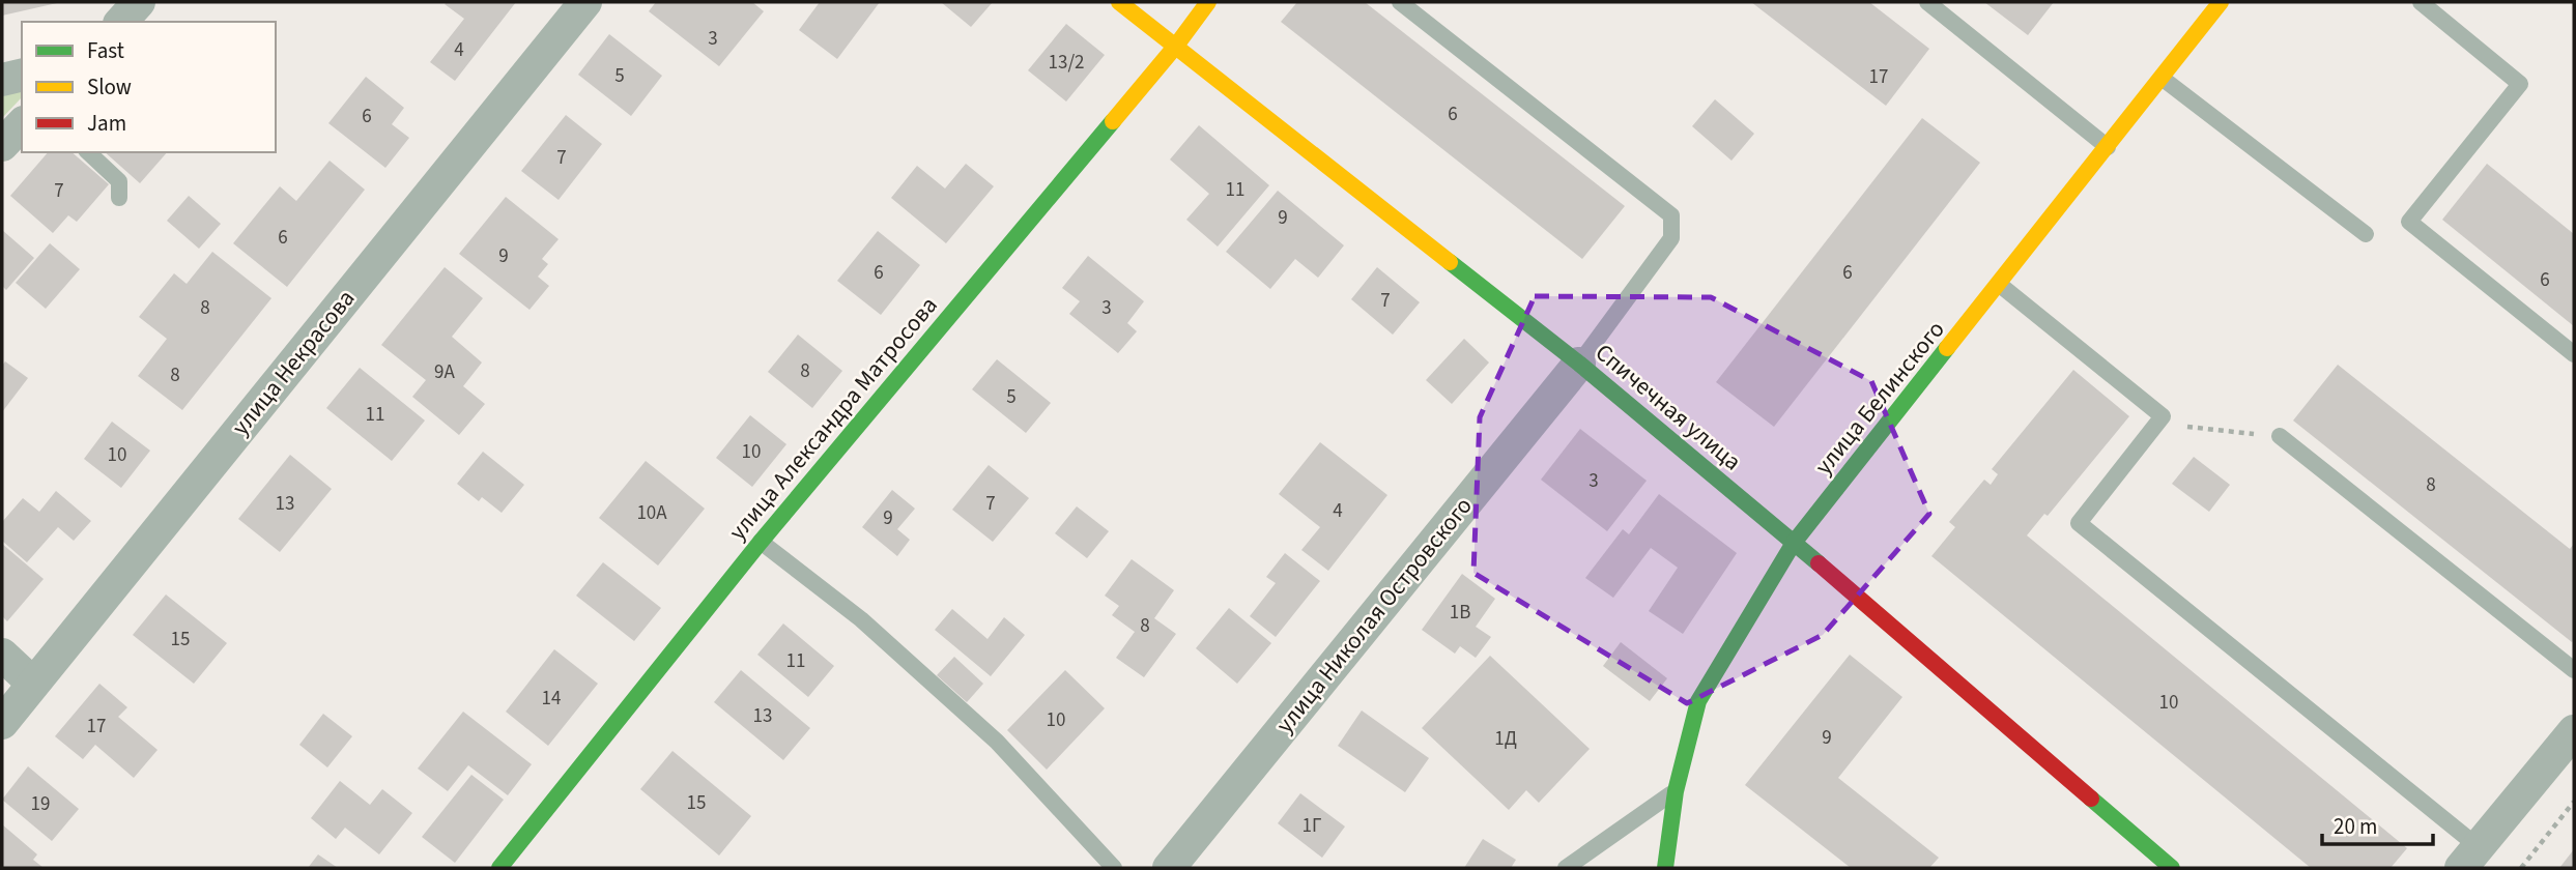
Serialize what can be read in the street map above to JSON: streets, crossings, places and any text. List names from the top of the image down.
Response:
{
  "streets": {
    "street": [
      "улица Некрасова",
      "улица Белинского",
      "Спичечная улица",
      "улица Александра Матросова",
      "улица Николая Островского"
    ]
  },
  "crossings": [
    ["улица Белинского", "Спичечная улица"],
    ["Спичечная улица", "улица Александра Матросова"],
    ["Спичечная улица", "улица Николая Островского"]
  ],
  "house_numbers": [
    "3",
    "4",
    "13/2",
    "5",
    "17",
    "6",
    "6",
    "7",
    "11",
    "7",
    "9",
    "6",
    "9",
    "6",
    "6",
    "6",
    "7",
    "8",
    "3",
    "8",
    "9А",
    "8",
    "5",
    "11",
    "10",
    "10",
    "3",
    "8",
    "13",
    "7",
    "4",
    "10А",
    "9",
    "1В",
    "8",
    "15",
    "11",
    "14",
    "10",
    "13",
    "10",
    "17",
    "9",
    "1Д",
    "15",
    "19",
    "1Г"
  ],
  "legend": ["Fast", "Slow", "Jam"],
  "scale_bar": "20 m"
}
